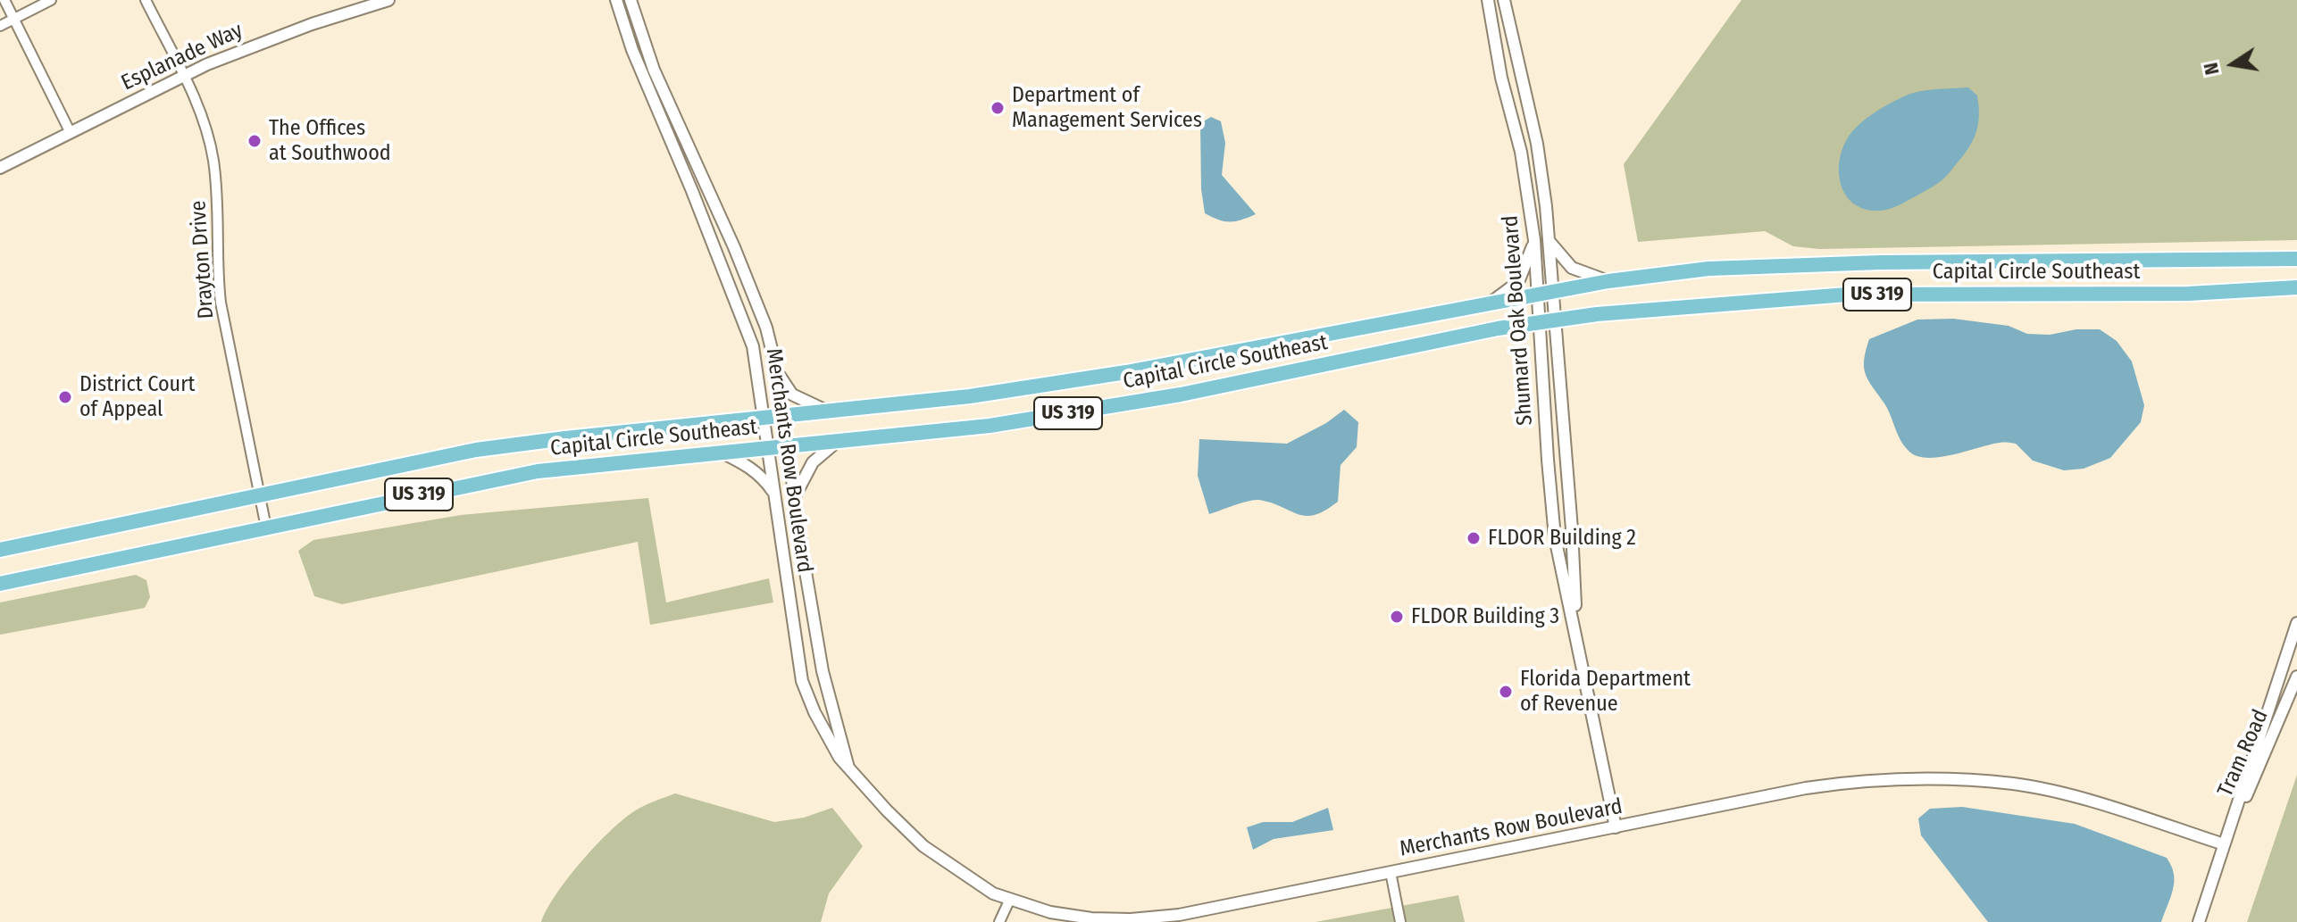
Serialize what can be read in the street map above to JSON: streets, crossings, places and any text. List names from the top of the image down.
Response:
{
  "streets": {
    "main road": ["Capital Circle Southeast", "US 319"],
    "street": [
      "Esplanade Way",
      "Drayton Drive",
      "Shumard Oak Boulevard",
      "Merchants Row Boulevard",
      "Tram Road"
    ]
  },
  "crossings": [
    ["Esplanade Way", "Drayton Drive"],
    ["Drayton Drive", "Capital Circle Southeast"],
    ["Capital Circle Southeast", "Shumard Oak Boulevard"],
    ["Capital Circle Southeast", "Merchants Row Boulevard"],
    ["Shumard Oak Boulevard", "Merchants Row Boulevard"],
    ["Merchants Row Boulevard", "Tram Road"]
  ],
  "places": [
    "Department of Management Services",
    "The Offices at Southwood",
    "District Court of Appeal",
    "FLDOR Building 2",
    "FLDOR Building 3",
    "Florida Department of Revenue"
  ],
  "north": "left"
}
